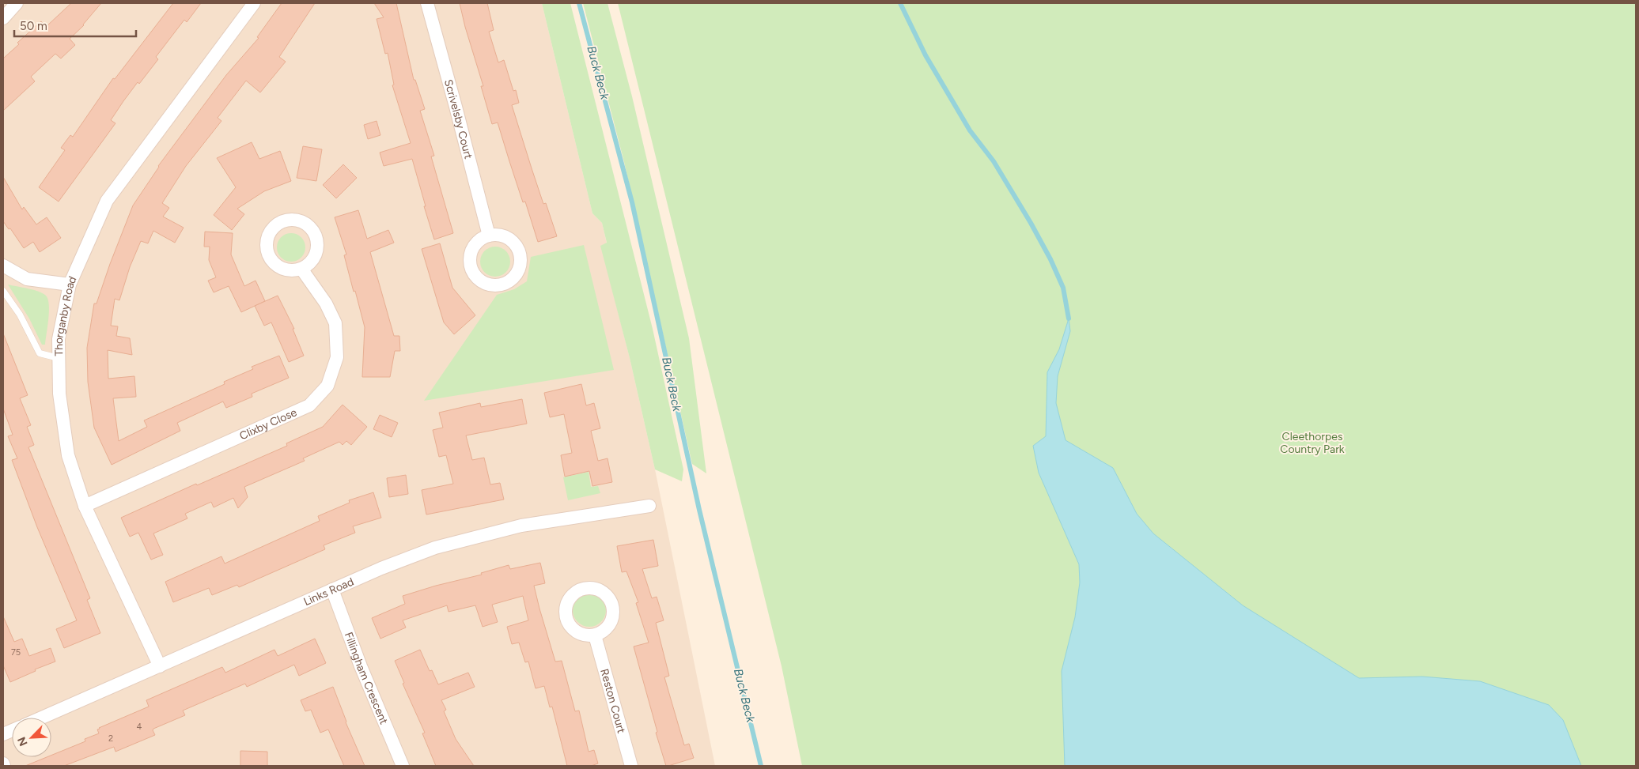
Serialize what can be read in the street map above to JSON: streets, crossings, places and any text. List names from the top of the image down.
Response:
{
  "streets": {
    "street": [
      "Scrivelsby Court",
      "Thorganby Road",
      "Clixby Close",
      "Links Road",
      "Fillingham Crescent",
      "Reston Court"
    ]
  },
  "crossings": [
    ["Thorganby Road", "Clixby Close"],
    ["Thorganby Road", "Links Road"],
    ["Links Road", "Fillingham Crescent"]
  ],
  "water": ["Buck Beck"],
  "parks": ["Cleethorpes Country Park"],
  "house_numbers": ["75", "4", "2"],
  "scale_bar": "50 m",
  "north": "bottom left"
}
